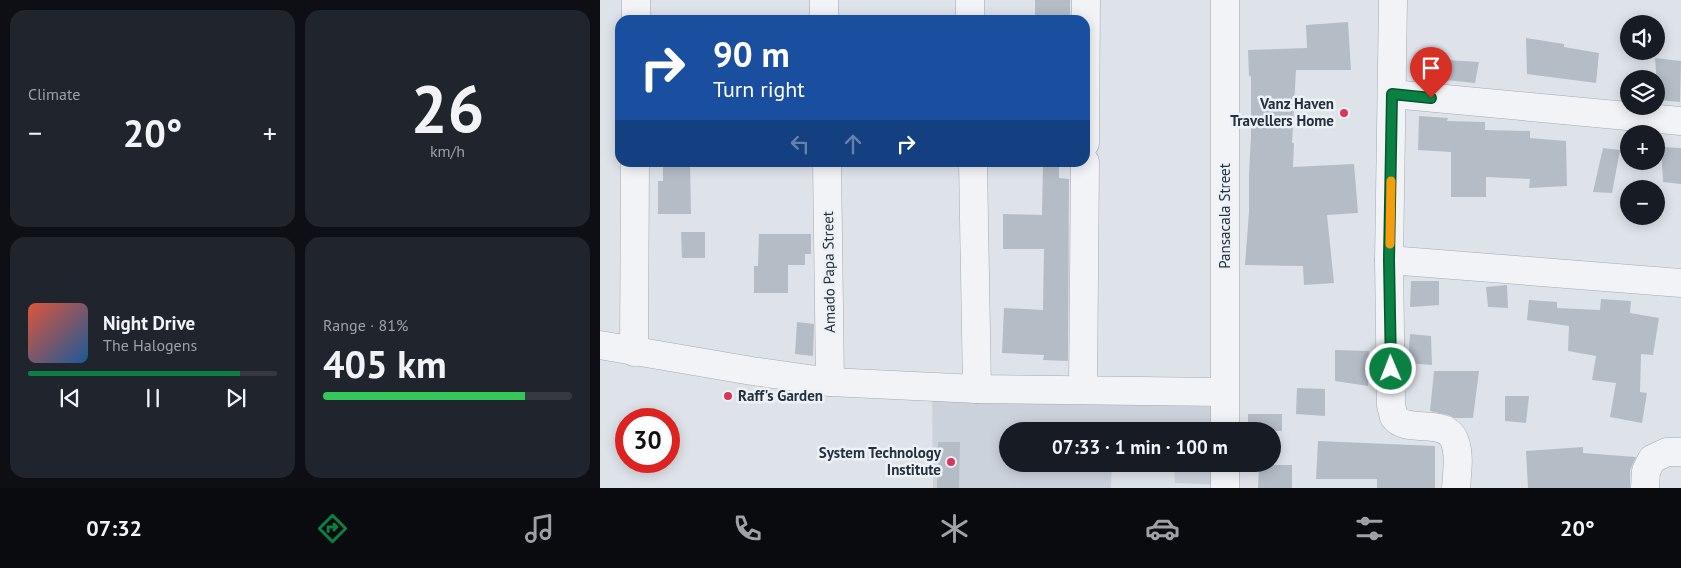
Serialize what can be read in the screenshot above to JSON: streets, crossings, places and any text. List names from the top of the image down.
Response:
{
  "streets": {
    "street": ["Pansacala Street", "Amado Papa Street"]
  },
  "places": ["Vanz Haven Travellers Home", "Raff's Garden", "System Technology Institute"],
  "page": {
    "tile": [
      "Climate",
      ["26", "km/h"],
      ["Range · 81%", "405 km"]
    ],
    "map_buttons": ["+", "−"],
    "turn": ["90 m", "Turn right"],
    "heat": ["−", "20°", "+"],
    "song": ["Night Drive", "The Halogens"],
    "limit": "30",
    "trip": "07:33 · 1 min · 100 m",
    "tabs": ["07:32", "20°"]
  }
}
